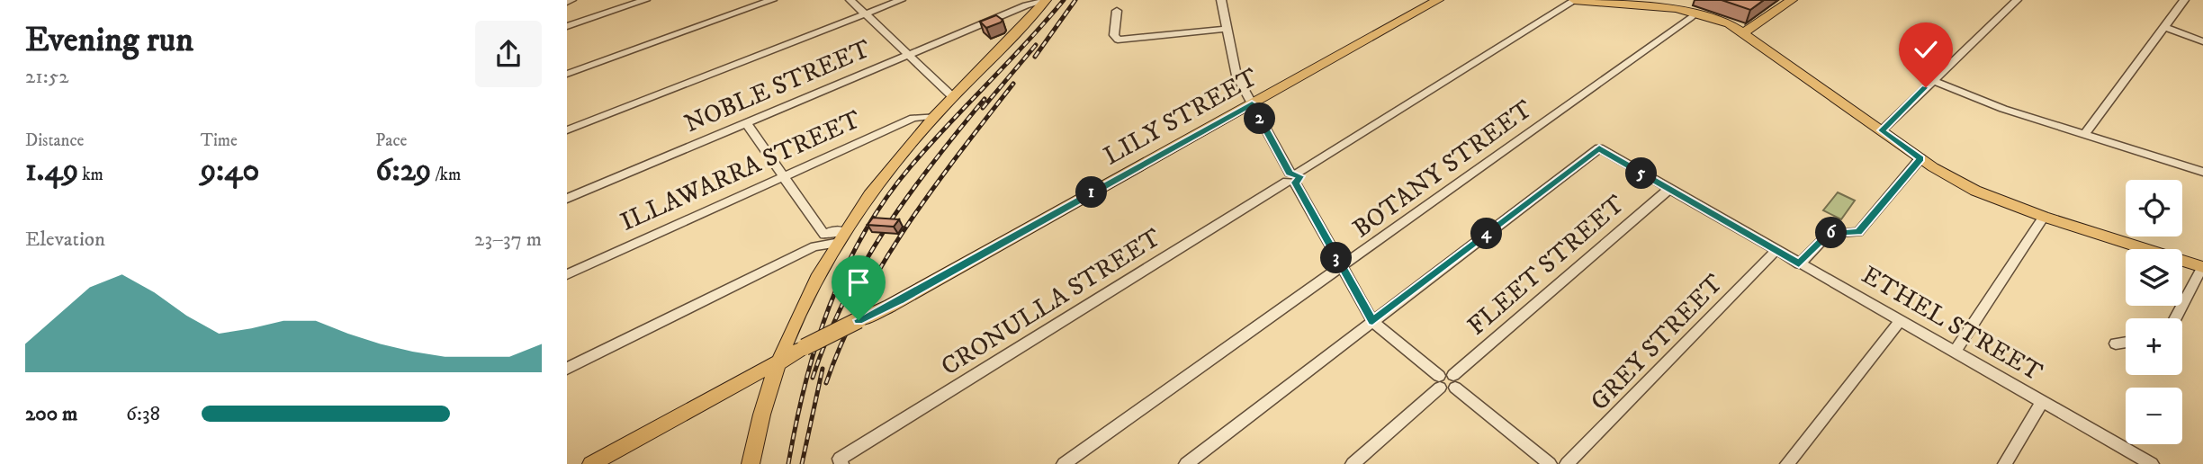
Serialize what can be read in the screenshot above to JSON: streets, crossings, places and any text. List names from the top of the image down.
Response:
{
  "streets": {
    "main road": ["LILY STREET"],
    "street": [
      "NOBLE STREET",
      "BOTANY STREET",
      "ILLAWARRA STREET",
      "FLEET STREET",
      "CRONULLA STREET",
      "ETHEL STREET",
      "GREY STREET"
    ]
  },
  "crossings": [
    ["FLEET STREET", "ETHEL STREET"],
    ["ETHEL STREET", "GREY STREET"]
  ],
  "page": {
    "heading": ["Evening run", "21:52"],
    "pins": [
      "2",
      "5",
      "1",
      "6",
      "4",
      "3"
    ],
    "stats": [
      ["Distance", "1.49 km"],
      ["Time", "9:40"],
      ["Pace", "6:29 /km"]
    ],
    "map_buttons": ["+", "−"],
    "chart": ["Elevation", "23–37 m"],
    "list": [
      {
        "name": "200 m",
        "note": "6:38"
      }
    ]
  }
}
